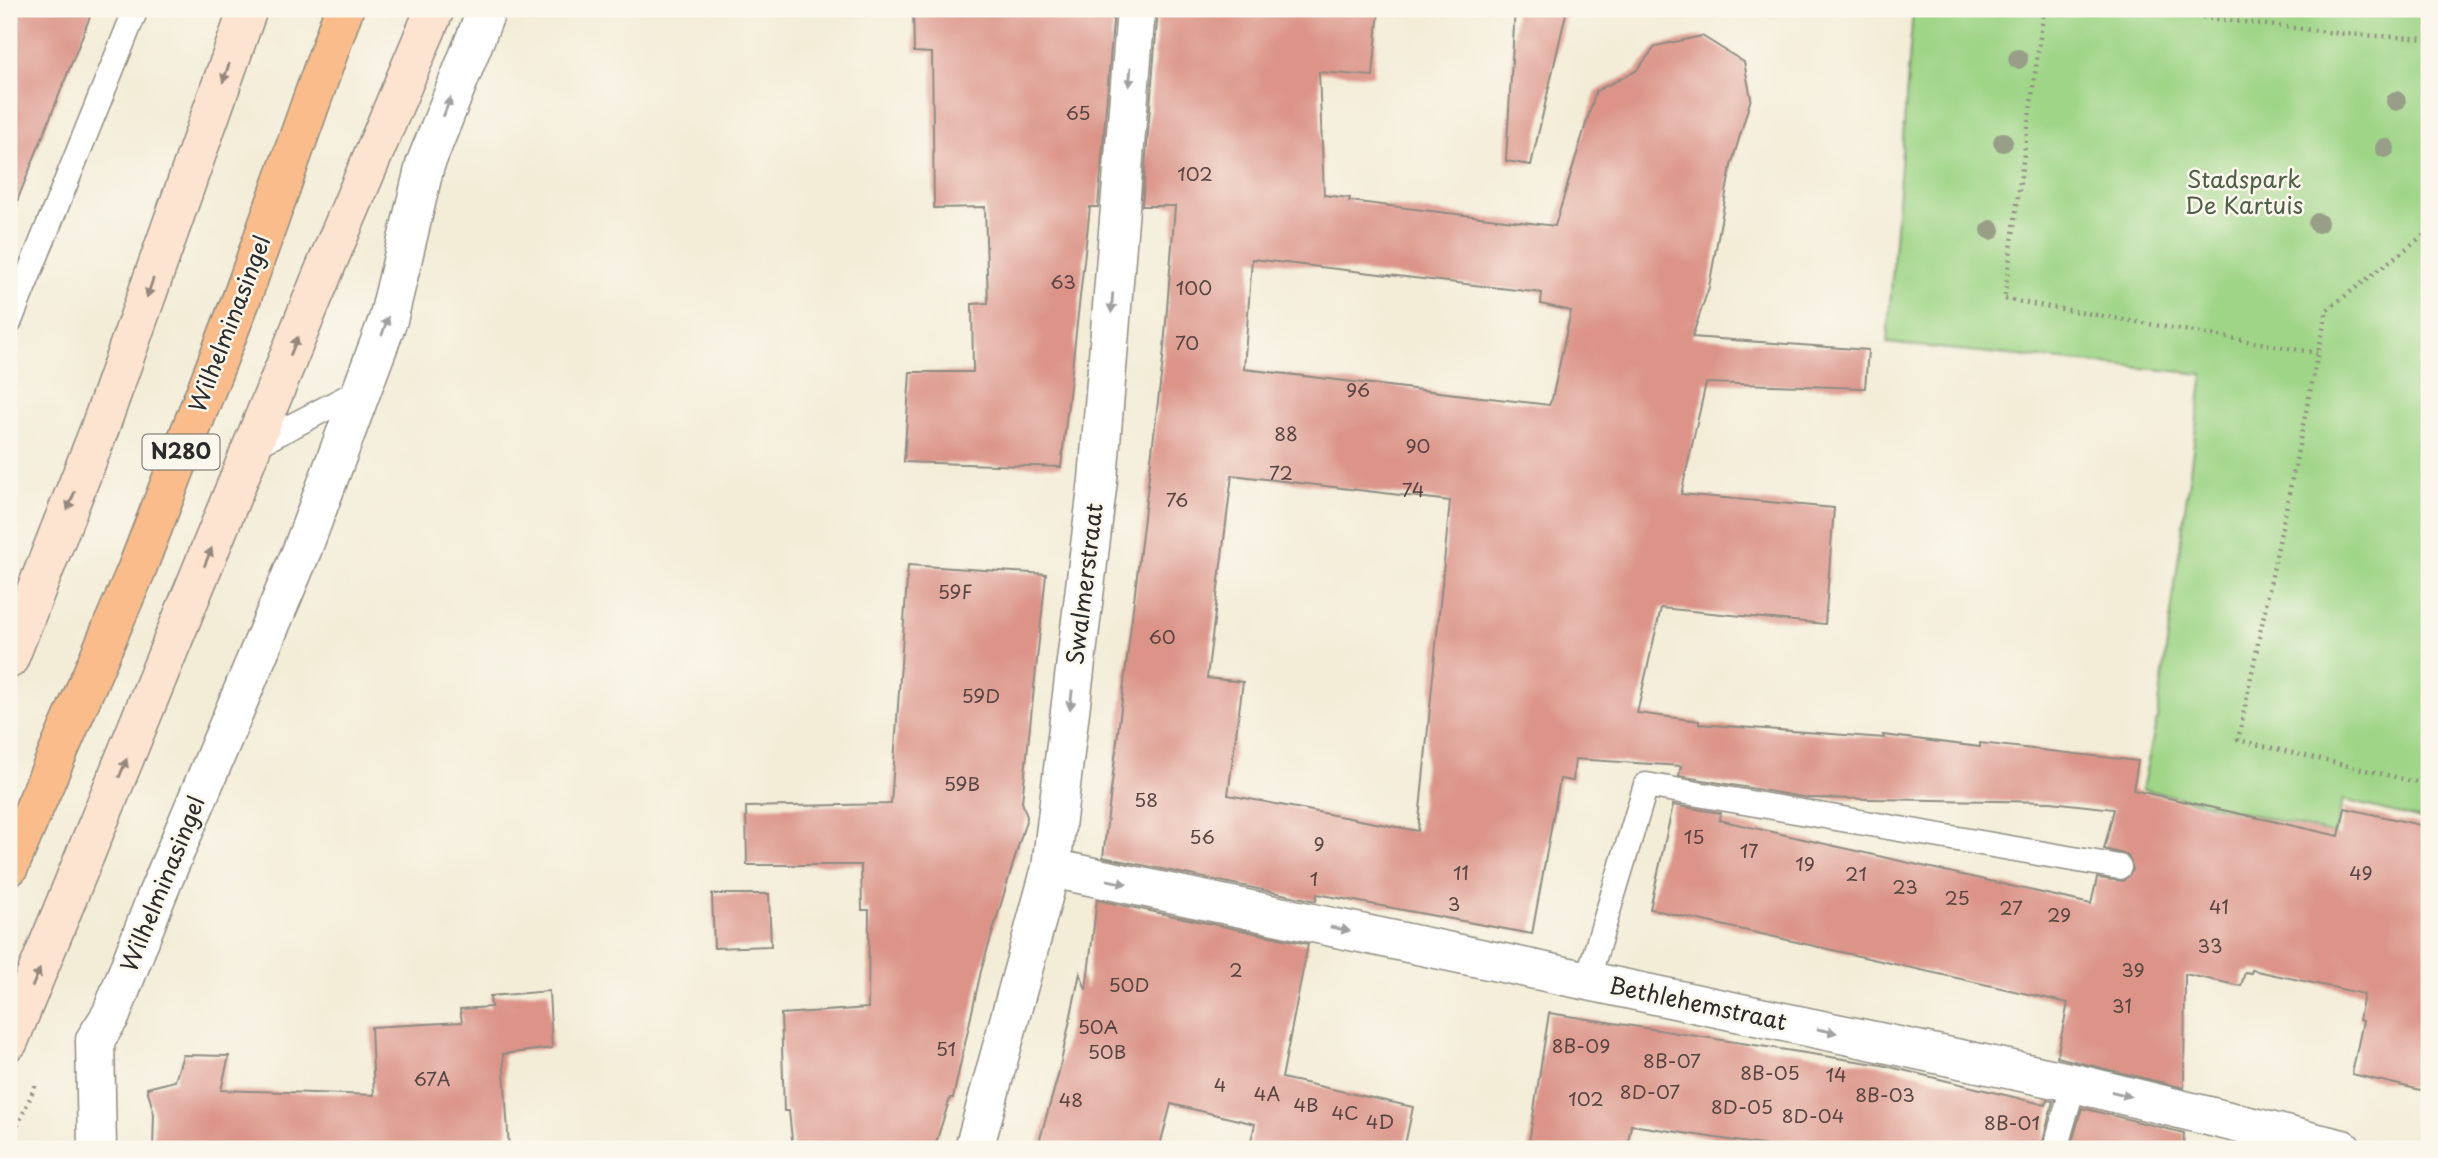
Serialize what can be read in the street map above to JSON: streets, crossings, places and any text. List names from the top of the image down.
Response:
{
  "streets": {
    "main road": ["Wilhelminasingel", "N280"],
    "street": ["Swalmerstraat", "Bethlehemstraat"]
  },
  "crossings": [
    ["Swalmerstraat", "Bethlehemstraat"]
  ],
  "one_way": ["Swalmerstraat", "Bethlehemstraat"],
  "parks": ["Stadspark De Kartuis"],
  "house_numbers": [
    "65",
    "102",
    "63",
    "100",
    "70",
    "96",
    "88",
    "90",
    "72",
    "74",
    "76",
    "59F",
    "60",
    "59D",
    "59B",
    "58",
    "56",
    "15",
    "9",
    "17",
    "19",
    "11",
    "49",
    "21",
    "1",
    "23",
    "25",
    "3",
    "41",
    "27",
    "29",
    "33",
    "2",
    "39",
    "50D",
    "31",
    "50A",
    "8B-09",
    "51",
    "50B",
    "8B-07",
    "8B-05",
    "14",
    "67A",
    "4",
    "8D-07",
    "4A",
    "8B-03",
    "102",
    "48",
    "4B",
    "8D-05",
    "4C",
    "8D-04",
    "4D",
    "8B-01"
  ]
}
